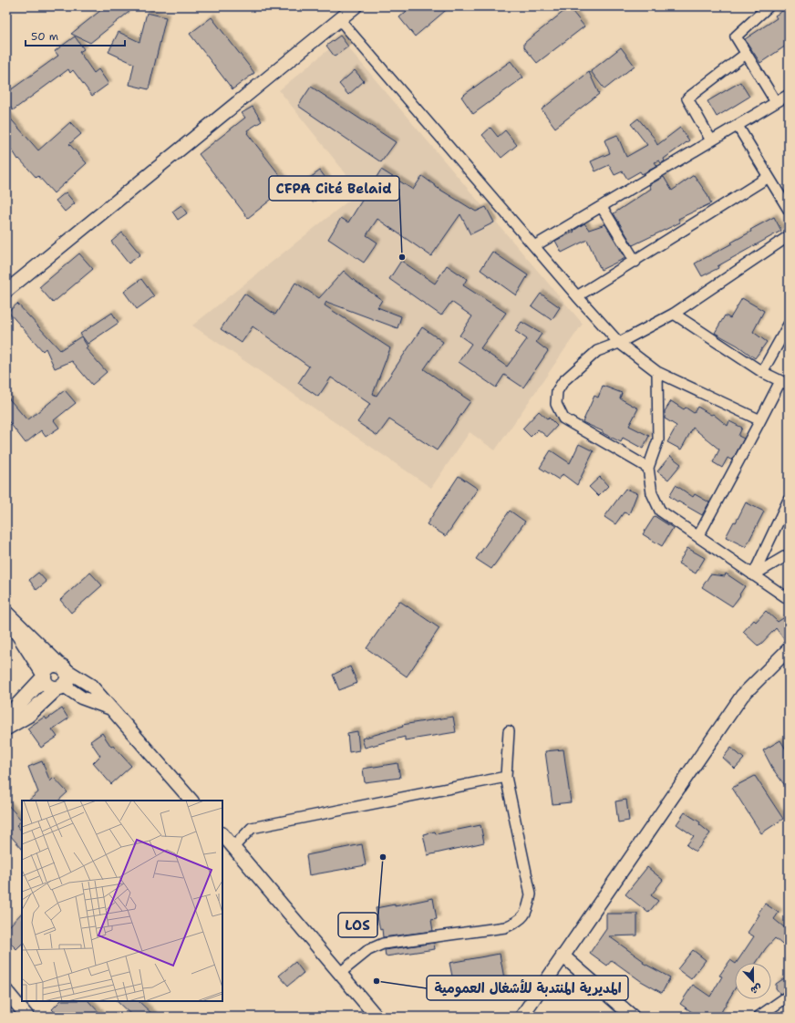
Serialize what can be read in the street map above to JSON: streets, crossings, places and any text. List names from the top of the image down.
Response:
{
  "places": ["CFPA Cité Belaid", "LOS", "المديرية المنتدبة للأشغال العمومية"],
  "scale_bar": "50 m",
  "north": "bottom"
}
